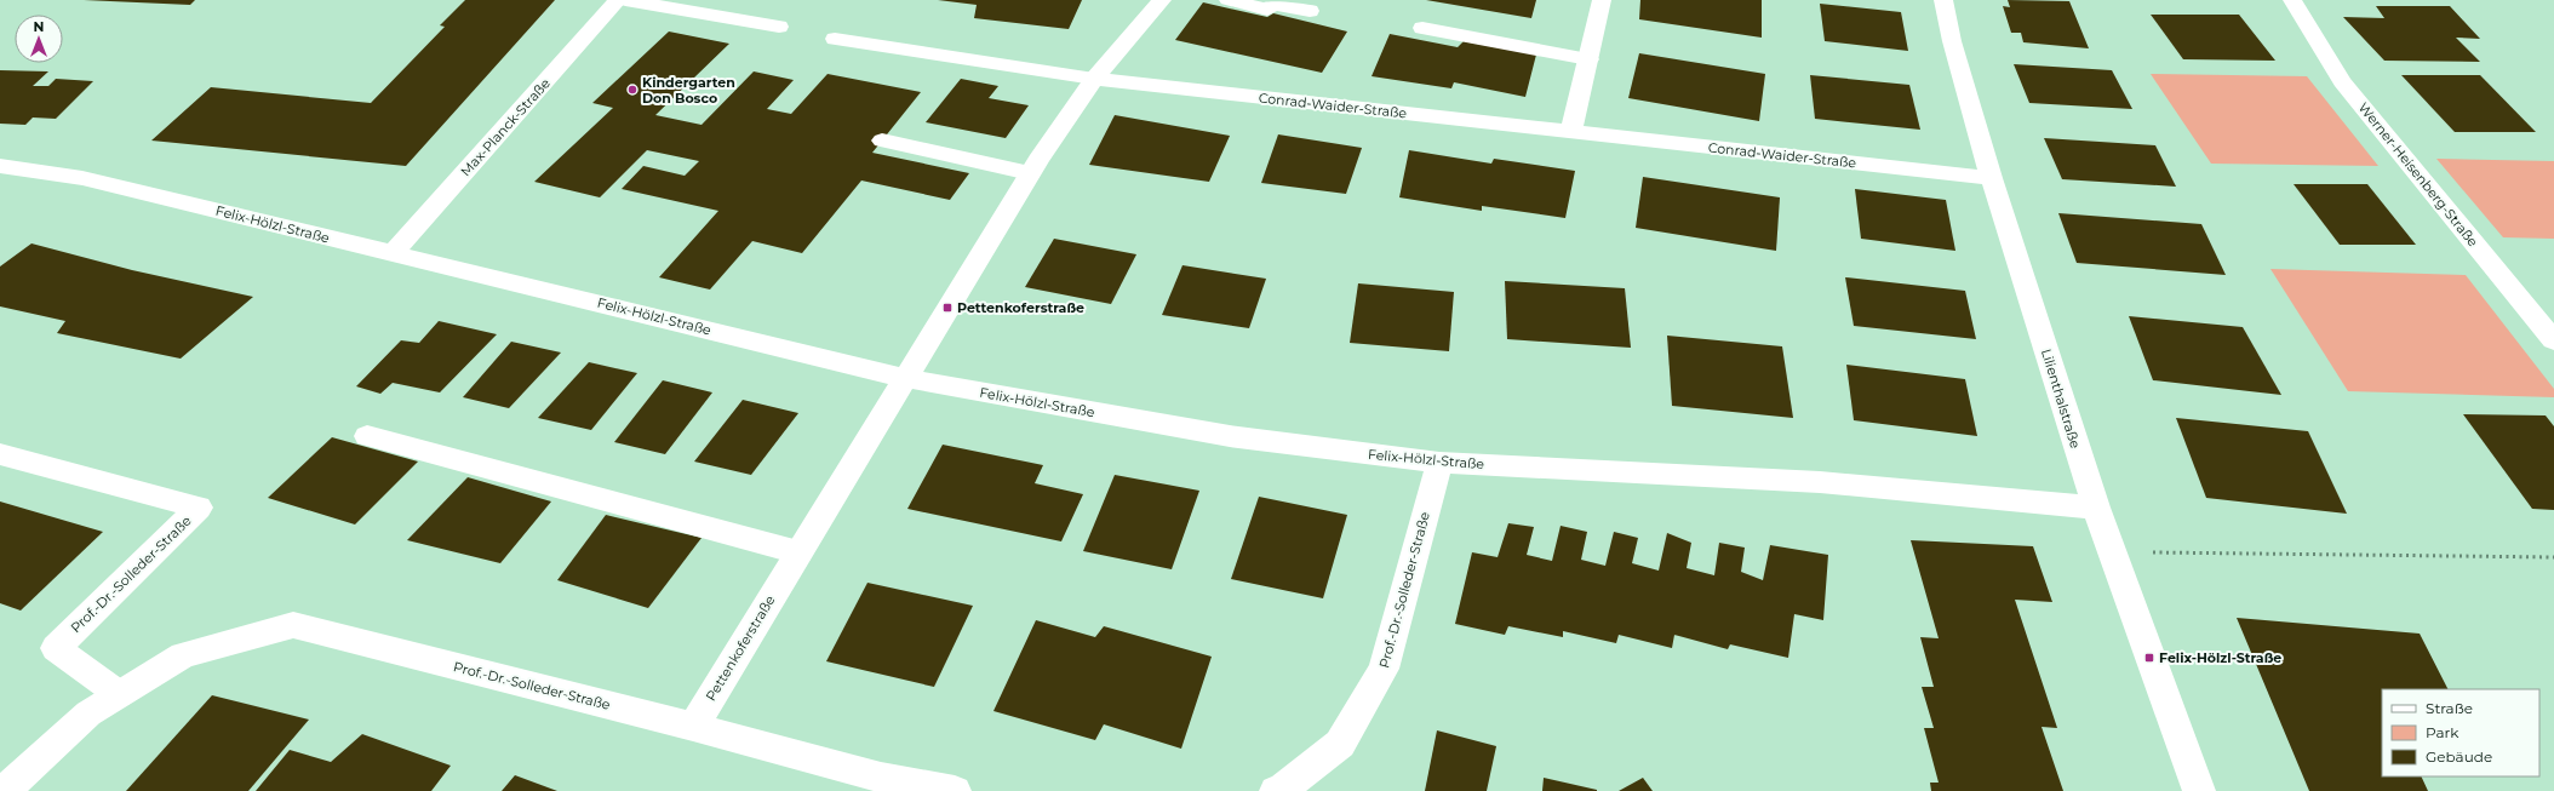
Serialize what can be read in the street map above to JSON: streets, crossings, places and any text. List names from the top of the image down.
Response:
{
  "streets": {
    "street": [
      "Conrad-Waider-Straße",
      "Max-Planck-Straße",
      "Werner-Heisenberg-Straße",
      "Felix-Hölzl-Straße",
      "Lilienthalstraße",
      "Prof.-Dr.-Solleder-Straße",
      "Pettenkoferstraße"
    ]
  },
  "crossings": [
    ["Conrad-Waider-Straße", "Lilienthalstraße"],
    ["Conrad-Waider-Straße", "Pettenkoferstraße"],
    ["Max-Planck-Straße", "Felix-Hölzl-Straße"],
    ["Felix-Hölzl-Straße", "Lilienthalstraße"],
    ["Felix-Hölzl-Straße", "Prof.-Dr.-Solleder-Straße"],
    ["Felix-Hölzl-Straße", "Pettenkoferstraße"],
    ["Prof.-Dr.-Solleder-Straße", "Pettenkoferstraße"]
  ],
  "places": {
    "other": ["Kindergarten Don Bosco"],
    "transit": ["Pettenkoferstraße", "Felix-Hölzl-Straße"]
  },
  "legend": ["Straße", "Park", "Gebäude"],
  "north": "top"
}
